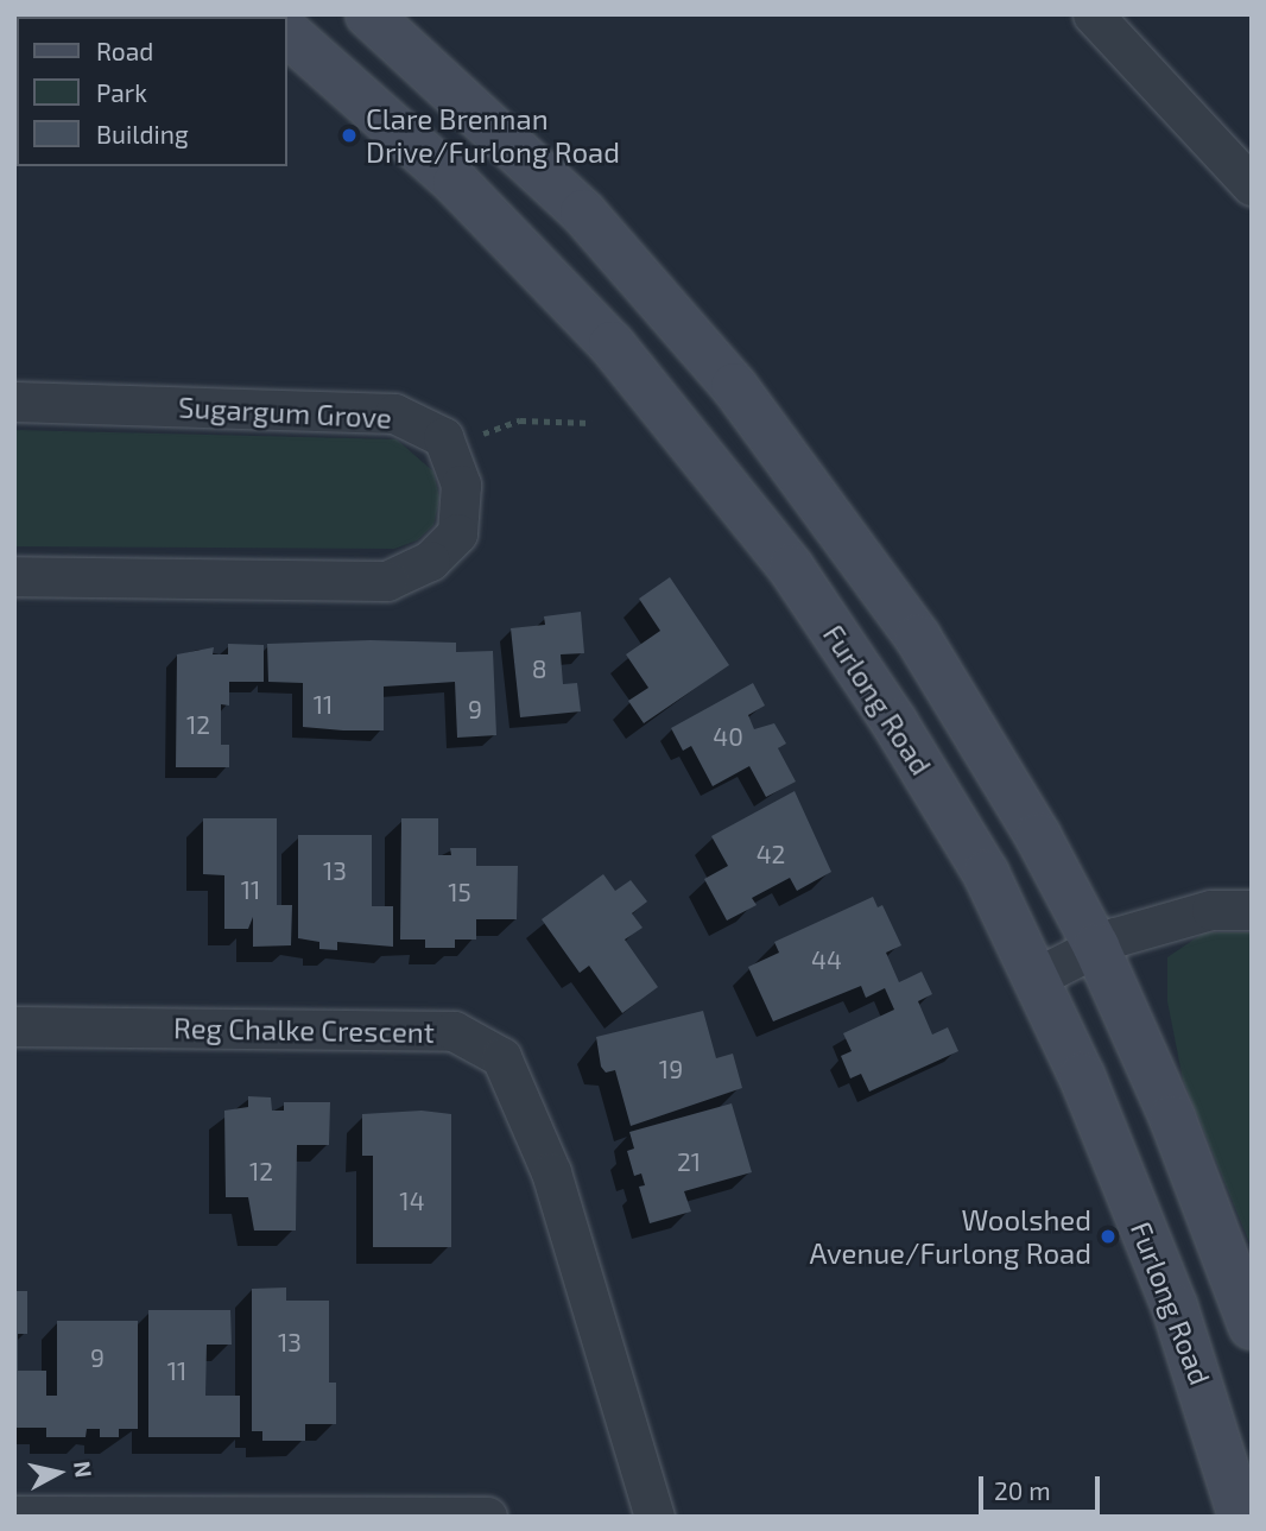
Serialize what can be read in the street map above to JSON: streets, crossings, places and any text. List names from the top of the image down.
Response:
{
  "streets": {
    "main road": ["Furlong Road"],
    "street": ["Sugargum Grove", "Reg Chalke Crescent"]
  },
  "places": ["Clare Brennan Drive/Furlong Road", "Woolshed Avenue/Furlong Road"],
  "house_numbers": [
    "8",
    "11",
    "9",
    "12",
    "40",
    "42",
    "13",
    "11",
    "15",
    "44",
    "19",
    "21",
    "12",
    "14",
    "13",
    "9",
    "11"
  ],
  "legend": ["Road", "Park", "Building"],
  "scale_bar": "20 m",
  "north": "right"
}
